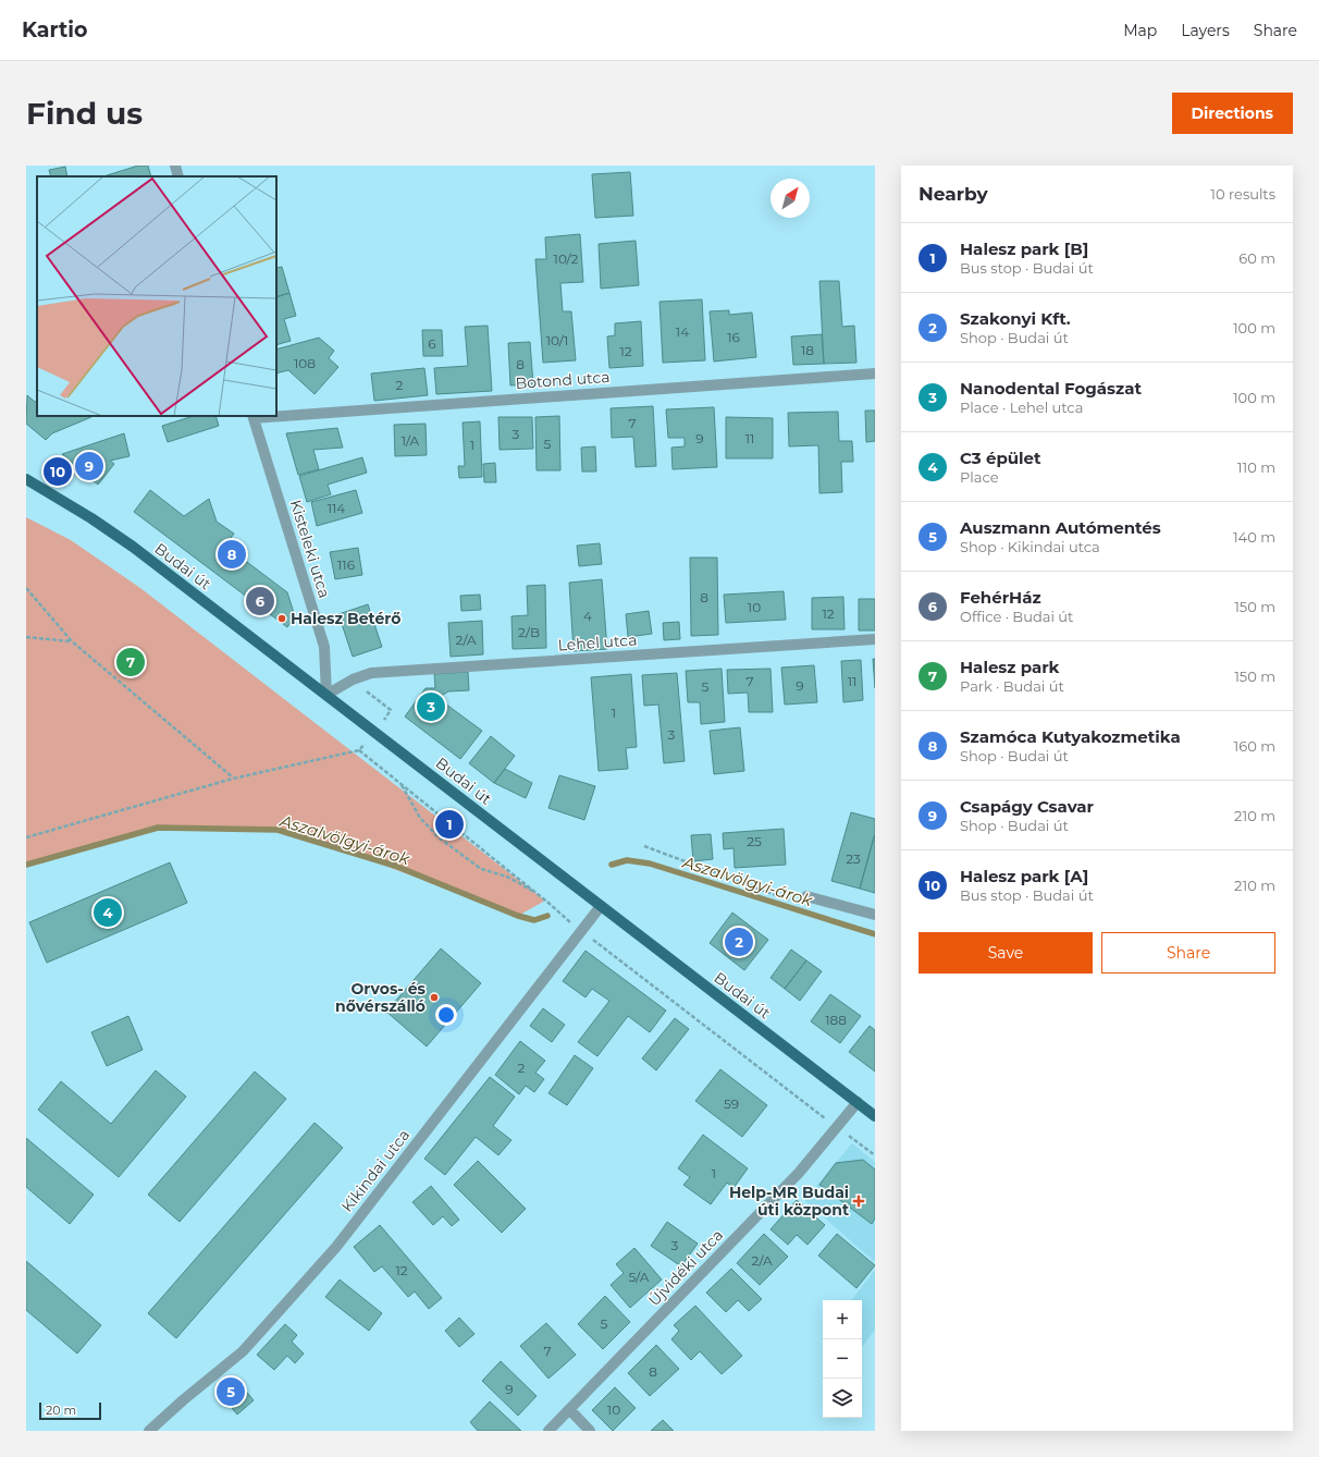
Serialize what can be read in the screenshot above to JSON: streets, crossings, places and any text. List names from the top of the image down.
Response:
{
  "streets": {
    "main road": ["Budai út"],
    "street": [
      "Botond utca",
      "Kisteleki utca",
      "Lehel utca",
      "Kikindai utca",
      "Újvidéki utca"
    ]
  },
  "crossings": [
    ["Kisteleki utca", "Budai út"],
    ["Kisteleki utca", "Lehel utca"],
    ["Budai út", "Lehel utca"],
    ["Budai út", "Kikindai utca"],
    ["Budai út", "Újvidéki utca"]
  ],
  "water": ["Aszalvölgyi-árok"],
  "places": {
    "other": ["Halesz Betérő", "Orvos- és nővérszálló"],
    "health": ["Help-MR Budai úti központ"]
  },
  "house_numbers": [
    "10/2",
    "14",
    "16",
    "10/1",
    "6",
    "18",
    "12",
    "108",
    "8",
    "2",
    "7",
    "3",
    "9",
    "11",
    "1/A",
    "5",
    "1",
    "114",
    "116",
    "8",
    "10",
    "12",
    "4",
    "2/B",
    "2/A",
    "7",
    "11",
    "9",
    "5",
    "1",
    "3",
    "25",
    "23",
    "188",
    "2",
    "59",
    "1",
    "3",
    "2/A",
    "12",
    "5/A",
    "5",
    "7",
    "8",
    "9",
    "10"
  ],
  "scale_bar": "20 m",
  "north": "top right",
  "page": {
    "header": "Kartio",
    "nav": ["Map", "Layers", "Share"],
    "buttons": [
      "Directions",
      ["Save", "Share"]
    ],
    "title": "Find us",
    "heading": ["Nearby", "10 results"],
    "list": [
      {
        "mark": "1",
        "name": "Halesz park [B]",
        "note": "Bus stop · Budai út",
        "value": "60 m"
      },
      {
        "mark": "2",
        "name": "Szakonyi Kft.",
        "note": "Shop · Budai út",
        "value": "100 m"
      },
      {
        "mark": "3",
        "name": "Nanodental Fogászat",
        "note": "Place · Lehel utca",
        "value": "100 m"
      },
      {
        "mark": "4",
        "name": "C3 épület",
        "note": "Place",
        "value": "110 m"
      },
      {
        "mark": "5",
        "name": "Auszmann Autómentés",
        "note": "Shop · Kikindai utca",
        "value": "140 m"
      },
      {
        "mark": "6",
        "name": "FehérHáz",
        "note": "Office · Budai út",
        "value": "150 m"
      },
      {
        "mark": "7",
        "name": "Halesz park",
        "note": "Park · Budai út",
        "value": "150 m"
      },
      {
        "mark": "8",
        "name": "Szamóca Kutyakozmetika",
        "note": "Shop · Budai út",
        "value": "160 m"
      },
      {
        "mark": "9",
        "name": "Csapágy Csavar",
        "note": "Shop · Budai út",
        "value": "210 m"
      },
      {
        "mark": "10",
        "name": "Halesz park [A]",
        "note": "Bus stop · Budai út",
        "value": "210 m"
      }
    ],
    "pins": [
      "9",
      "10",
      "8",
      "6",
      "7",
      "3",
      "1",
      "4",
      "2",
      "5"
    ],
    "map_buttons": ["+", "−"],
    "scale": "20 m"
  }
}
